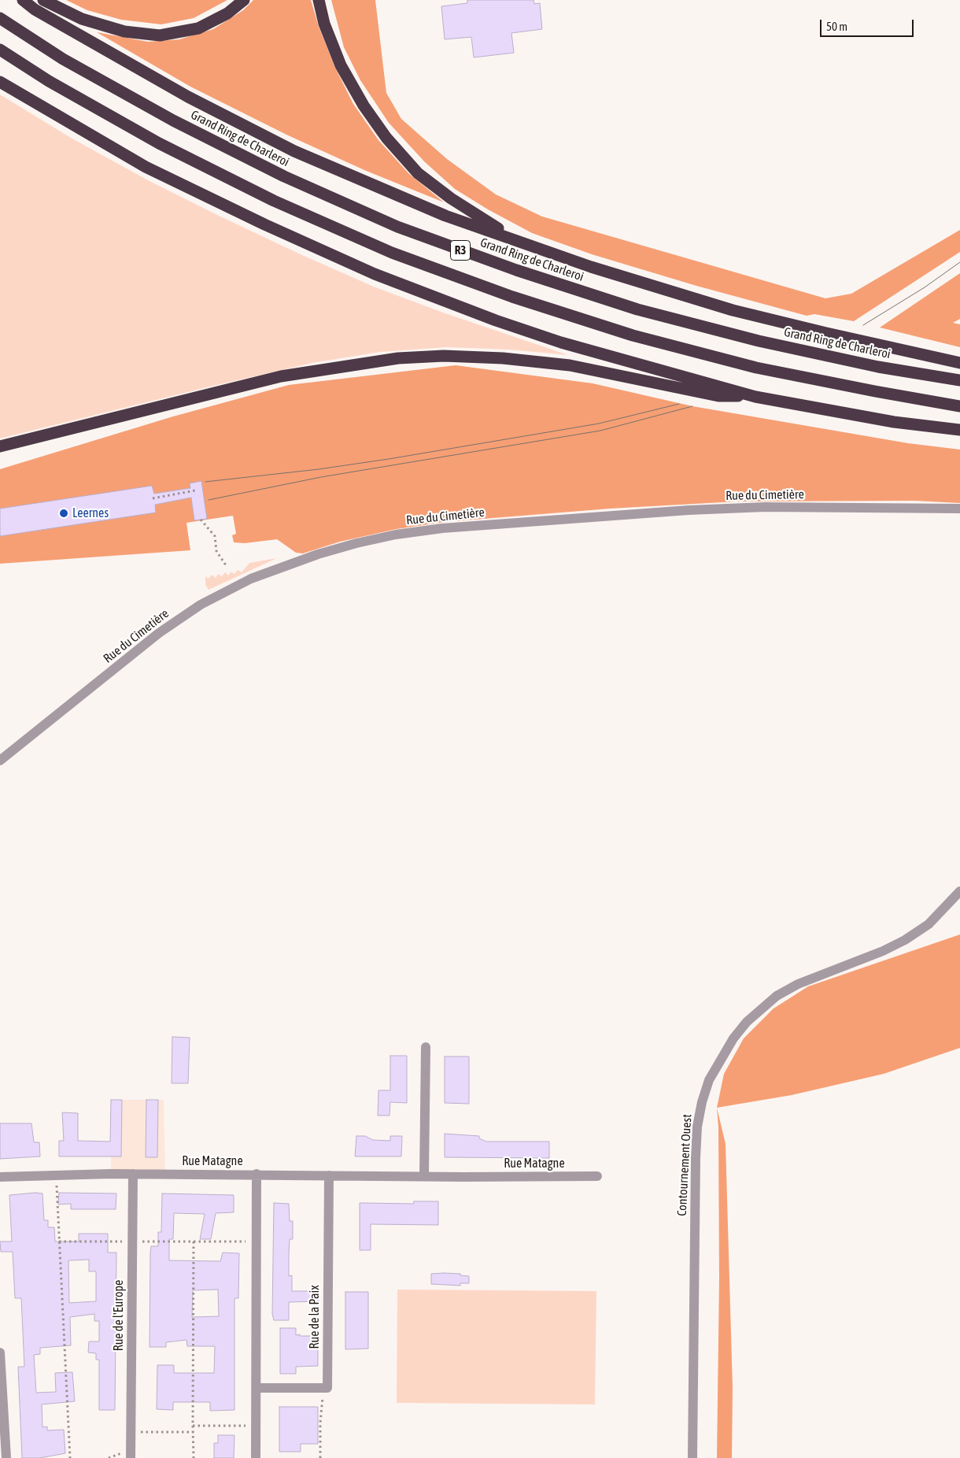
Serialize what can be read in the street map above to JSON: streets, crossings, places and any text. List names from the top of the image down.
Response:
{
  "streets": {
    "highway": ["Grand Ring de Charleroi", "R3"],
    "street": [
      "Rue du Cimetière",
      "Rue Matagne",
      "Contournement Ouest",
      "Rue de l'Europe",
      "Rue de la Paix"
    ]
  },
  "crossings": [
    ["Rue Matagne", "Rue de l'Europe"],
    ["Rue Matagne", "Rue de la Paix"]
  ],
  "places": ["Leernes"],
  "scale_bar": "50 m"
}
